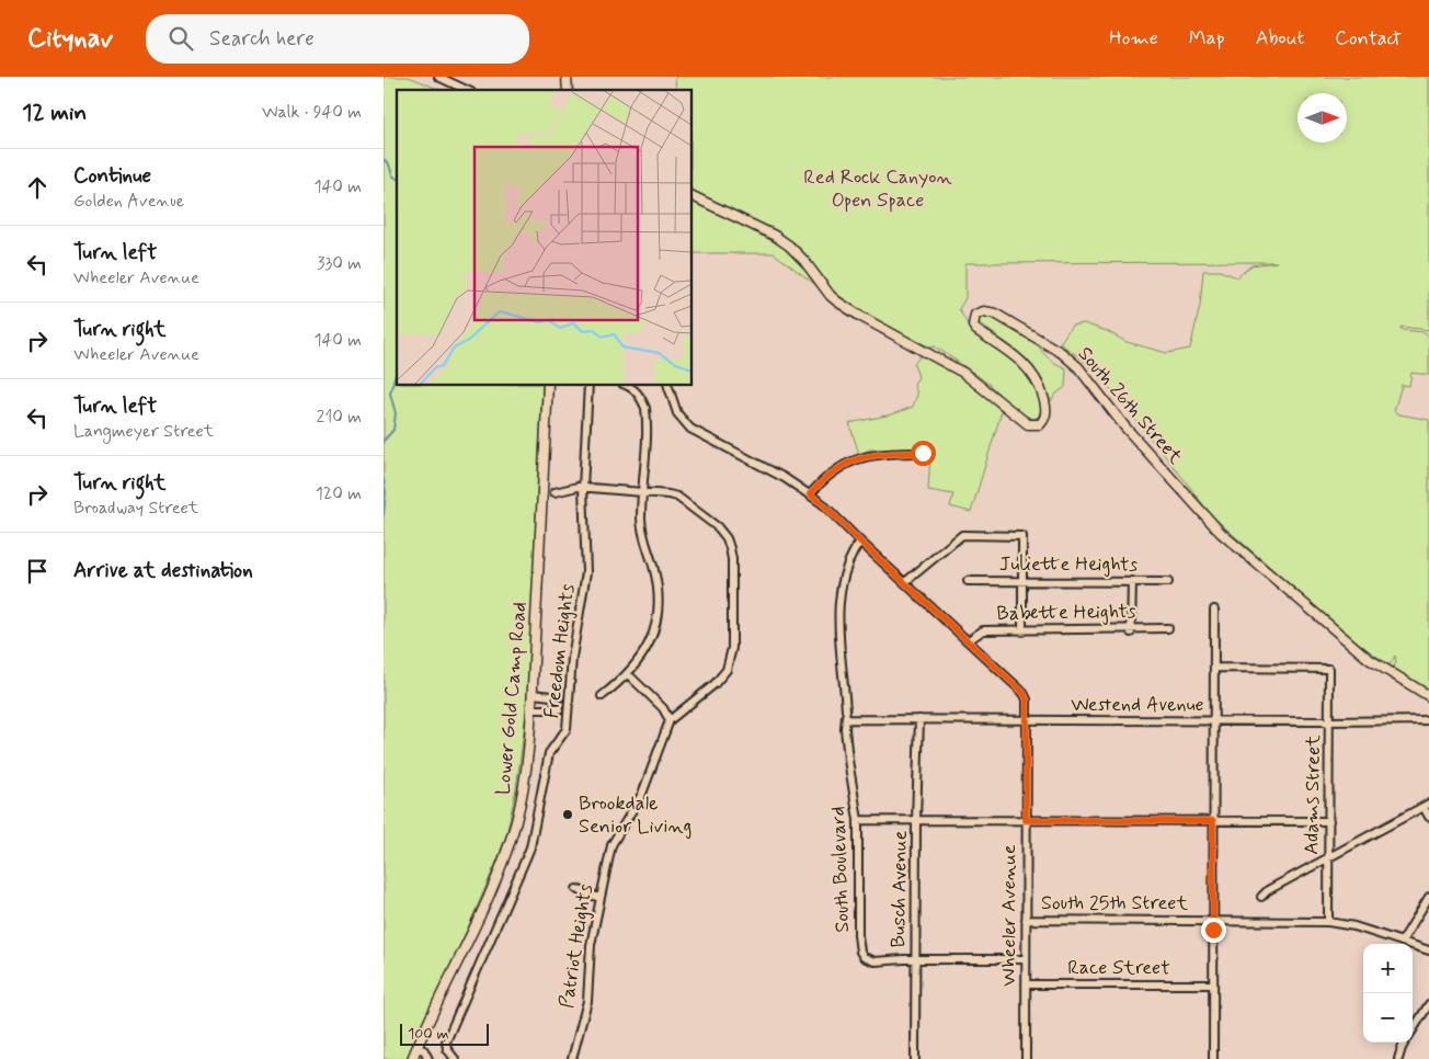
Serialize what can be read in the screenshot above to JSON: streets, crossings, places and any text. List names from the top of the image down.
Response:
{
  "streets": {
    "street": [
      "South 26th Street",
      "Juliette Heights",
      "Babette Heights",
      "Freedom Heights",
      "Lower Gold Camp Road",
      "Westend Avenue",
      "Adams Street",
      "South Boulevard",
      "Busch Avenue",
      "South 25th Street",
      "Wheeler Avenue",
      "Patriot Heights",
      "Race Street"
    ]
  },
  "crossings": [
    ["Babette Heights", "Wheeler Avenue"],
    ["Westend Avenue", "Adams Street"],
    ["Westend Avenue", "South Boulevard"],
    ["Westend Avenue", "Busch Avenue"],
    ["Westend Avenue", "Wheeler Avenue"],
    ["Adams Street", "South 25th Street"],
    ["South Boulevard", "Busch Avenue"],
    ["South Boulevard", "Wheeler Avenue"],
    ["South 25th Street", "Wheeler Avenue"],
    ["Wheeler Avenue", "Race Street"]
  ],
  "parks": ["Red Rock Canyon Open Space"],
  "places": ["Brookdale Senior Living"],
  "scale_bar": "100 m",
  "north": "right",
  "page": {
    "header": "Citynav",
    "search": "Search here",
    "nav": [
      "Home",
      "Map",
      "About",
      "Contact"
    ],
    "heading": ["12 min", "Walk · 940 m"],
    "list": [
      ["Continue", "Golden Avenue", "140 m"],
      ["Turn left", "Wheeler Avenue", "330 m"],
      ["Turn right", "Wheeler Avenue", "140 m"],
      ["Turn left", "Langmeyer Street", "210 m"],
      ["Turn right", "Broadway Street", "120 m"],
      "Arrive at destination"
    ],
    "map_buttons": ["+", "−"],
    "scale": "100 m"
  }
}
